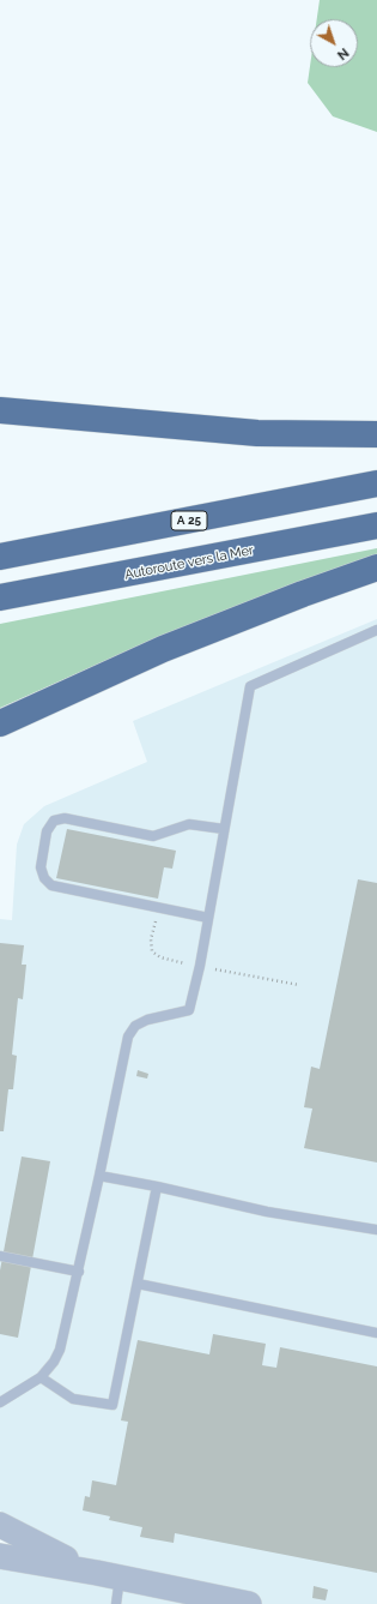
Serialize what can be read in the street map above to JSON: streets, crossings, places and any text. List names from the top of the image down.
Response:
{
  "streets": {
    "highway": ["A 25", "Autoroute vers la Mer"]
  },
  "north": "bottom right"
}
